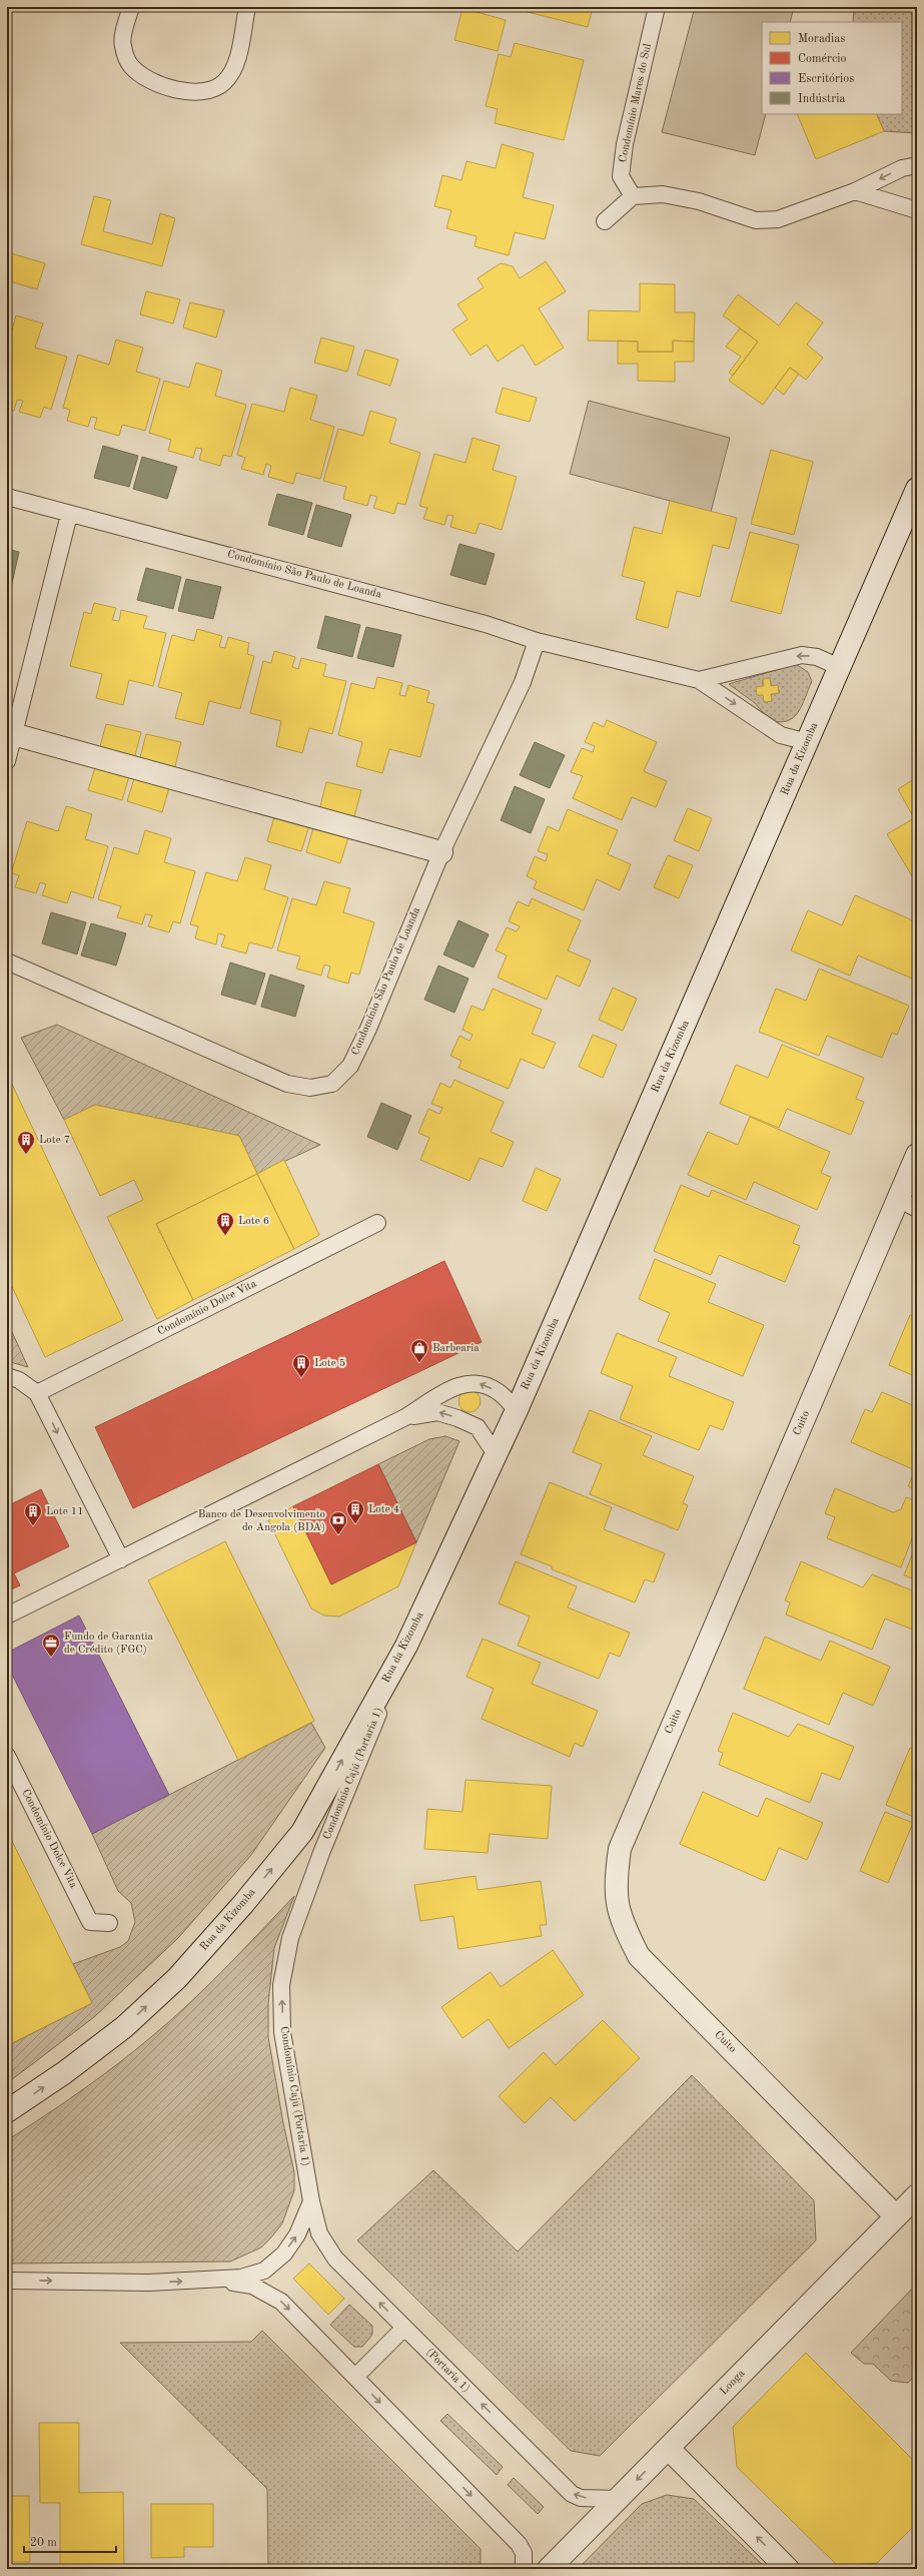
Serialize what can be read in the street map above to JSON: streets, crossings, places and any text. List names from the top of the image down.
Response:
{
  "streets": {
    "street": ["Rua da Kizomba", "Cuito", "Longa"],
    "lane": [
      "Condomínio Mares do Sul",
      "Condomínio São Paulo de Loanda",
      "Condomínio Dolce Vita",
      "Condomínio Cajú (Portaria 1)",
      "(Portaria 1)"
    ]
  },
  "crossings": [
    ["Condomínio São Paulo de Loanda", "Rua da Kizomba"],
    ["Rua da Kizomba", "Condomínio Cajú (Portaria 1)"],
    ["Cuito", "Longa"],
    ["Condomínio Cajú (Portaria 1)", "(Portaria 1)"],
    ["(Portaria 1)", "Longa"]
  ],
  "one_way": ["Condomínio Cajú (Portaria 1)"],
  "places": {
    "building": [
      "Lote 7",
      "Lote 6",
      "Lote 5",
      "Lote 4",
      "Lote 11"
    ],
    "shop": ["Barbearia"],
    "bank": ["Banco de Desenvolvimento de Angola (BDA)"],
    "office": ["Fundo de Garantia de Crédito (FGC)"]
  },
  "legend": [
    "Moradias",
    "Comércio",
    "Escritórios",
    "Indústria"
  ],
  "scale_bar": "20 m"
}
